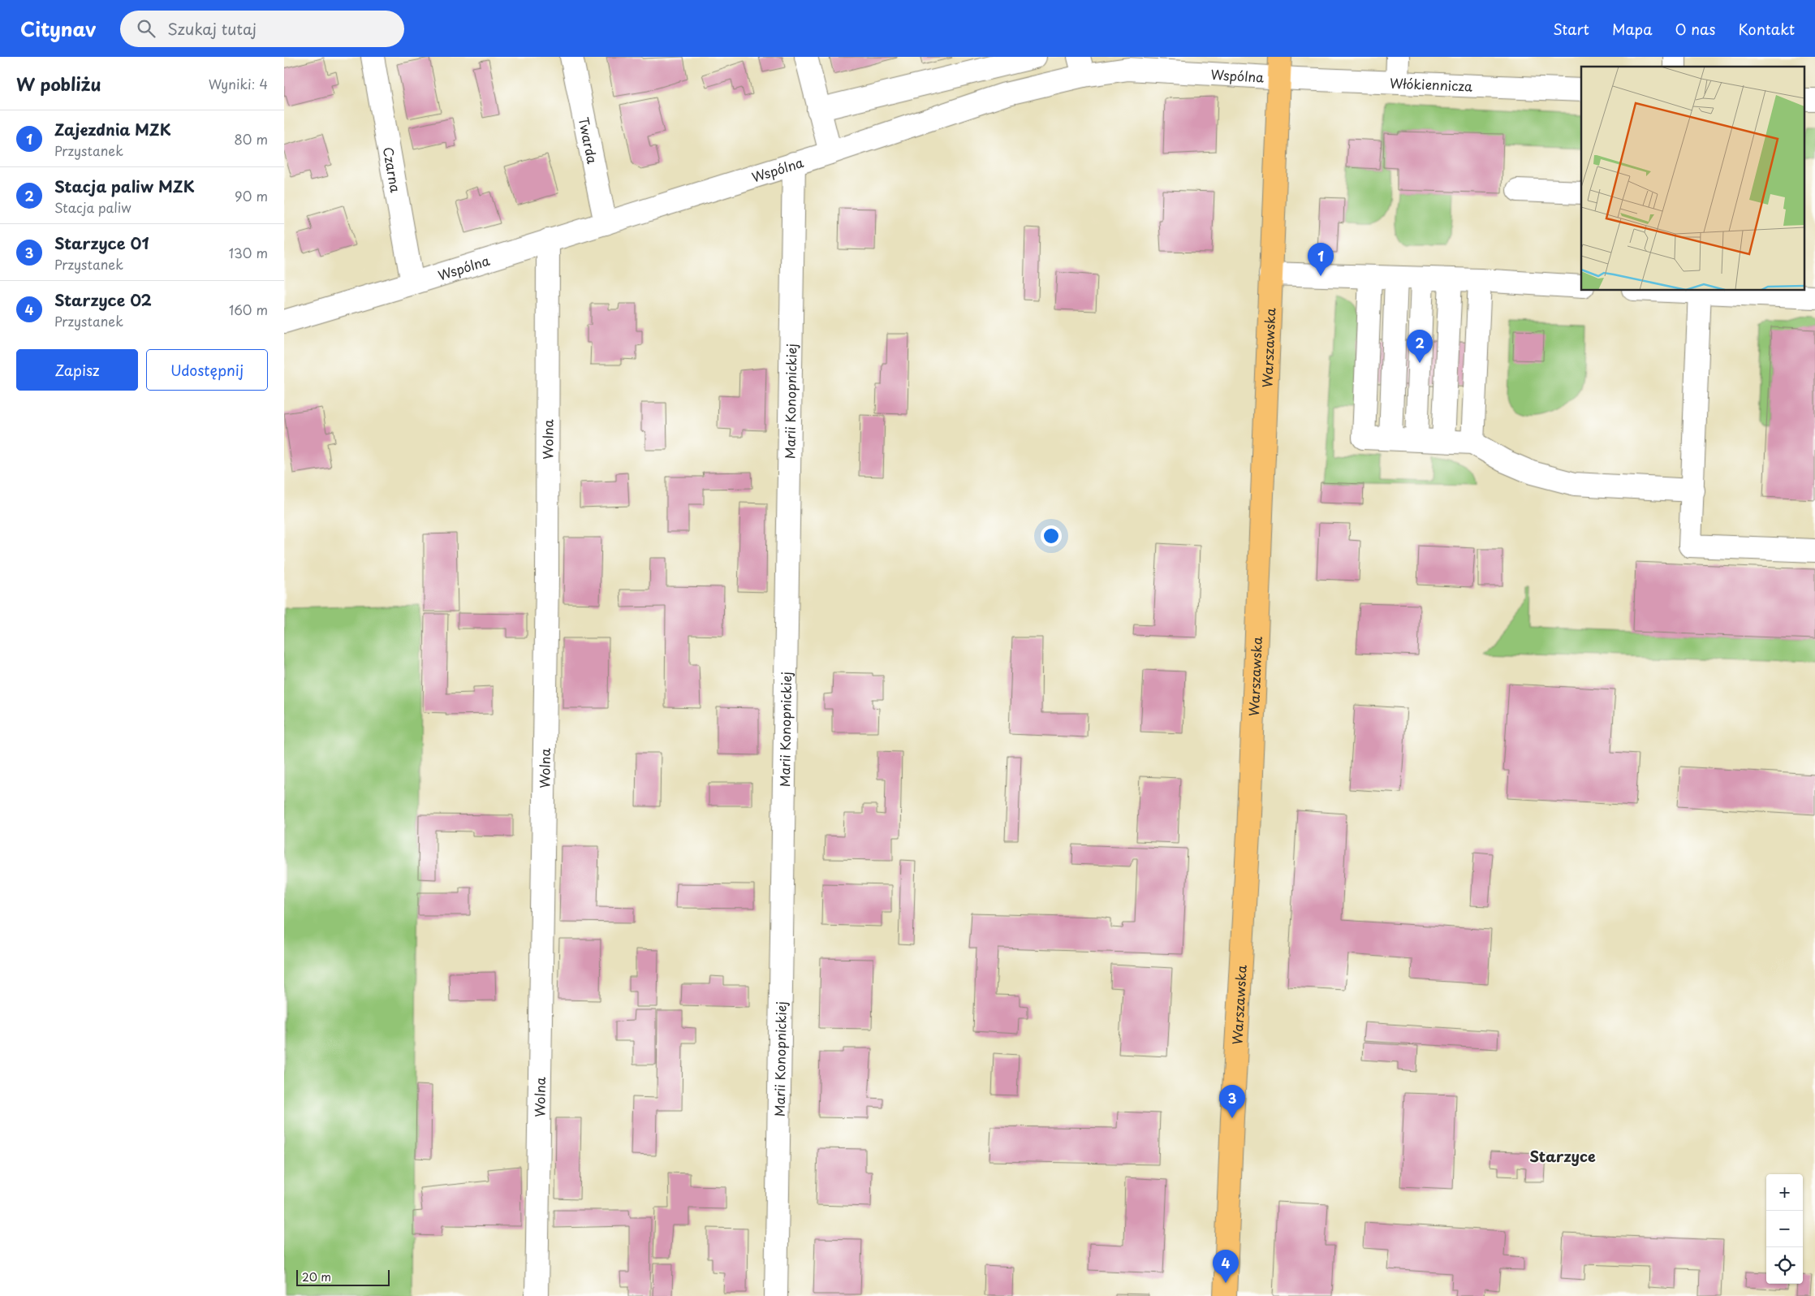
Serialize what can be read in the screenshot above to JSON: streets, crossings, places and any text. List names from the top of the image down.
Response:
{
  "streets": {
    "main road": ["Warszawska"],
    "street": [
      "Wspólna",
      "Włókiennicza",
      "Twarda",
      "Czarna",
      "Marii Konopnickiej",
      "Wolna"
    ]
  },
  "crossings": [
    ["Wspólna", "Włókiennicza"],
    ["Wspólna", "Twarda"],
    ["Wspólna", "Czarna"],
    ["Wspólna", "Warszawska"],
    ["Wspólna", "Marii Konopnickiej"],
    ["Wspólna", "Wolna"],
    ["Włókiennicza", "Warszawska"]
  ],
  "districts": ["Starzyce"],
  "scale_bar": "20 m",
  "page": {
    "header": "Citynav",
    "search": "Szukaj tutaj",
    "nav": [
      "Start",
      "Mapa",
      "O nas",
      "Kontakt"
    ],
    "heading": ["W pobliżu", "Wyniki: 4"],
    "list": [
      {
        "mark": "1",
        "name": "Zajezdnia MZK",
        "note": "Przystanek",
        "value": "80 m"
      },
      {
        "mark": "2",
        "name": "Stacja paliw MZK",
        "note": "Stacja paliw",
        "value": "90 m"
      },
      {
        "mark": "3",
        "name": "Starzyce 01",
        "note": "Przystanek",
        "value": "130 m"
      },
      {
        "mark": "4",
        "name": "Starzyce 02",
        "note": "Przystanek",
        "value": "160 m"
      }
    ],
    "pins": [
      "1",
      "2",
      "3",
      "4"
    ],
    "buttons": ["Zapisz", "Udostępnij"],
    "map_buttons": ["+", "−"],
    "scale": "20 m"
  }
}
